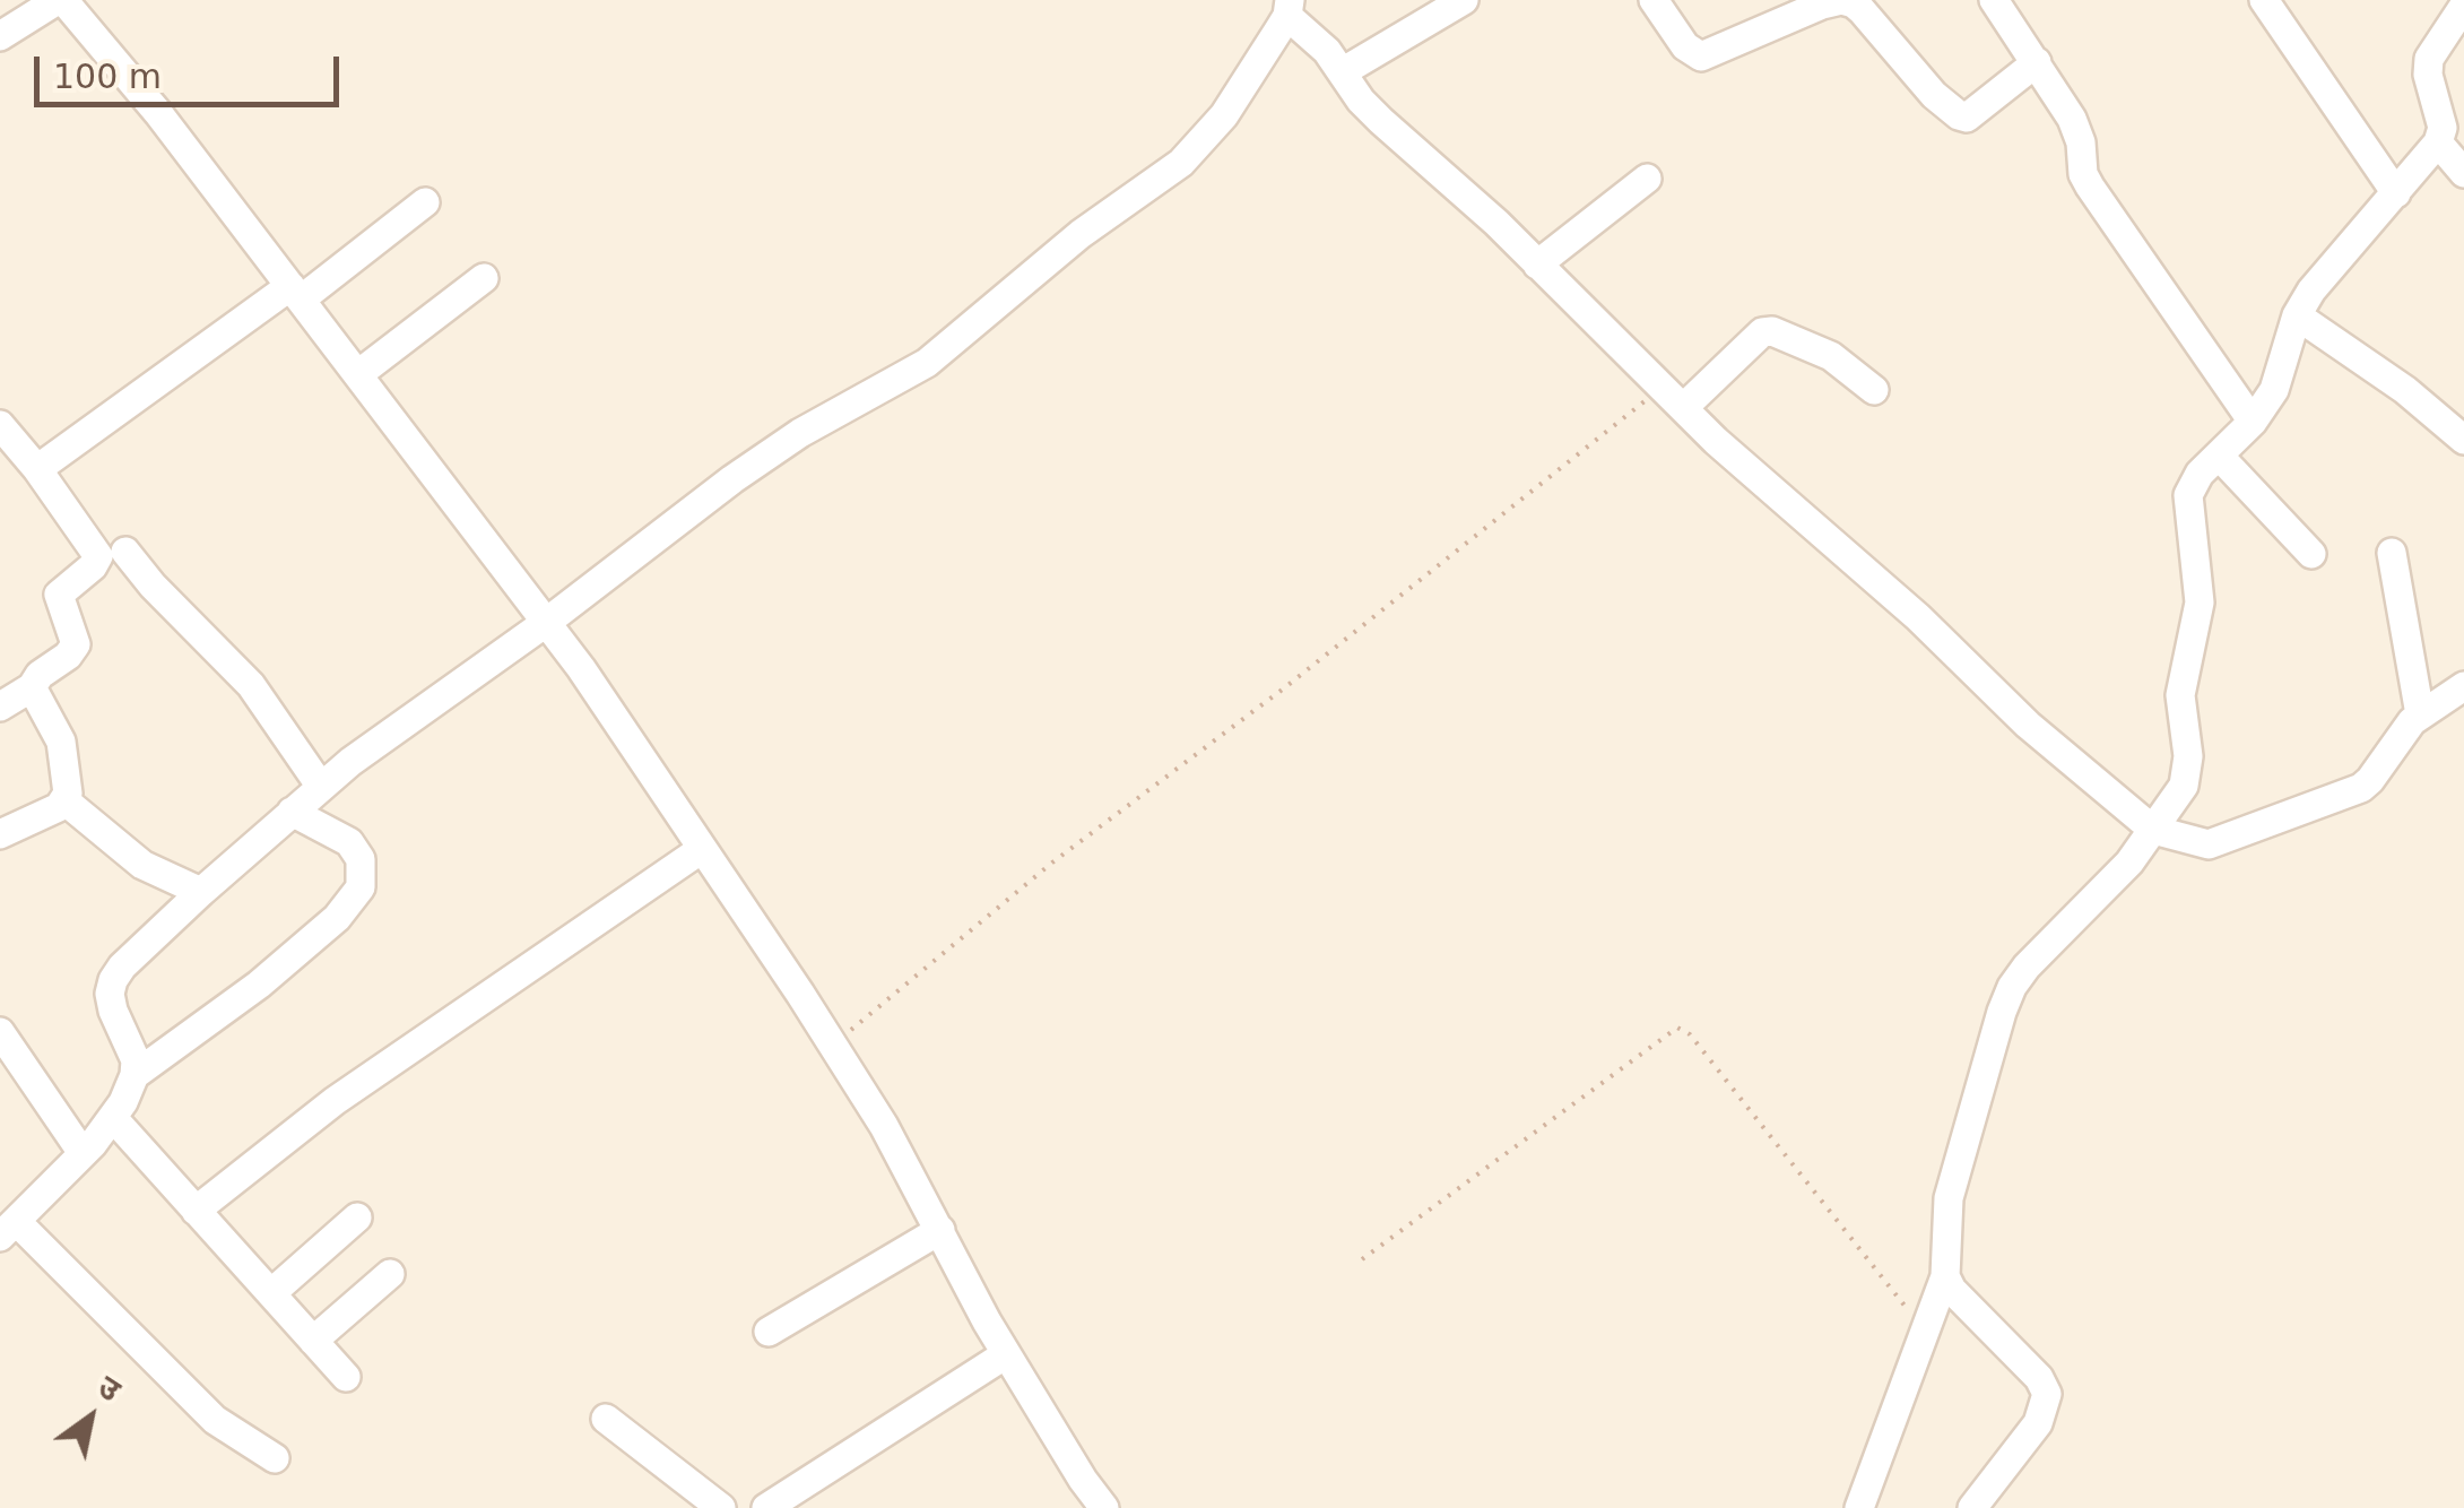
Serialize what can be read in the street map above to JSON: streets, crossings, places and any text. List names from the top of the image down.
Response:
{
  "scale_bar": "100 m",
  "north": "top right"
}
